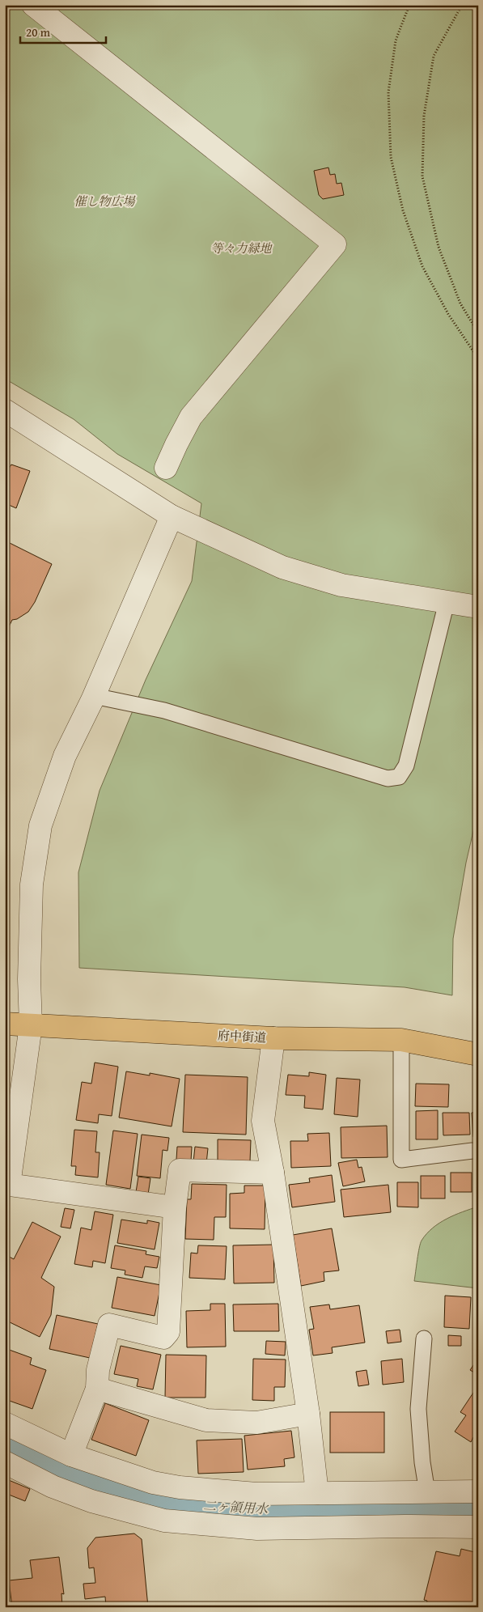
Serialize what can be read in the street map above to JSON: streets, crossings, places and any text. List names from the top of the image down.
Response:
{
  "streets": {
    "highway": ["府中街道"]
  },
  "water": ["二ヶ領用水"],
  "parks": ["催し物広場", "等々力緑地"],
  "scale_bar": "20 m"
}
